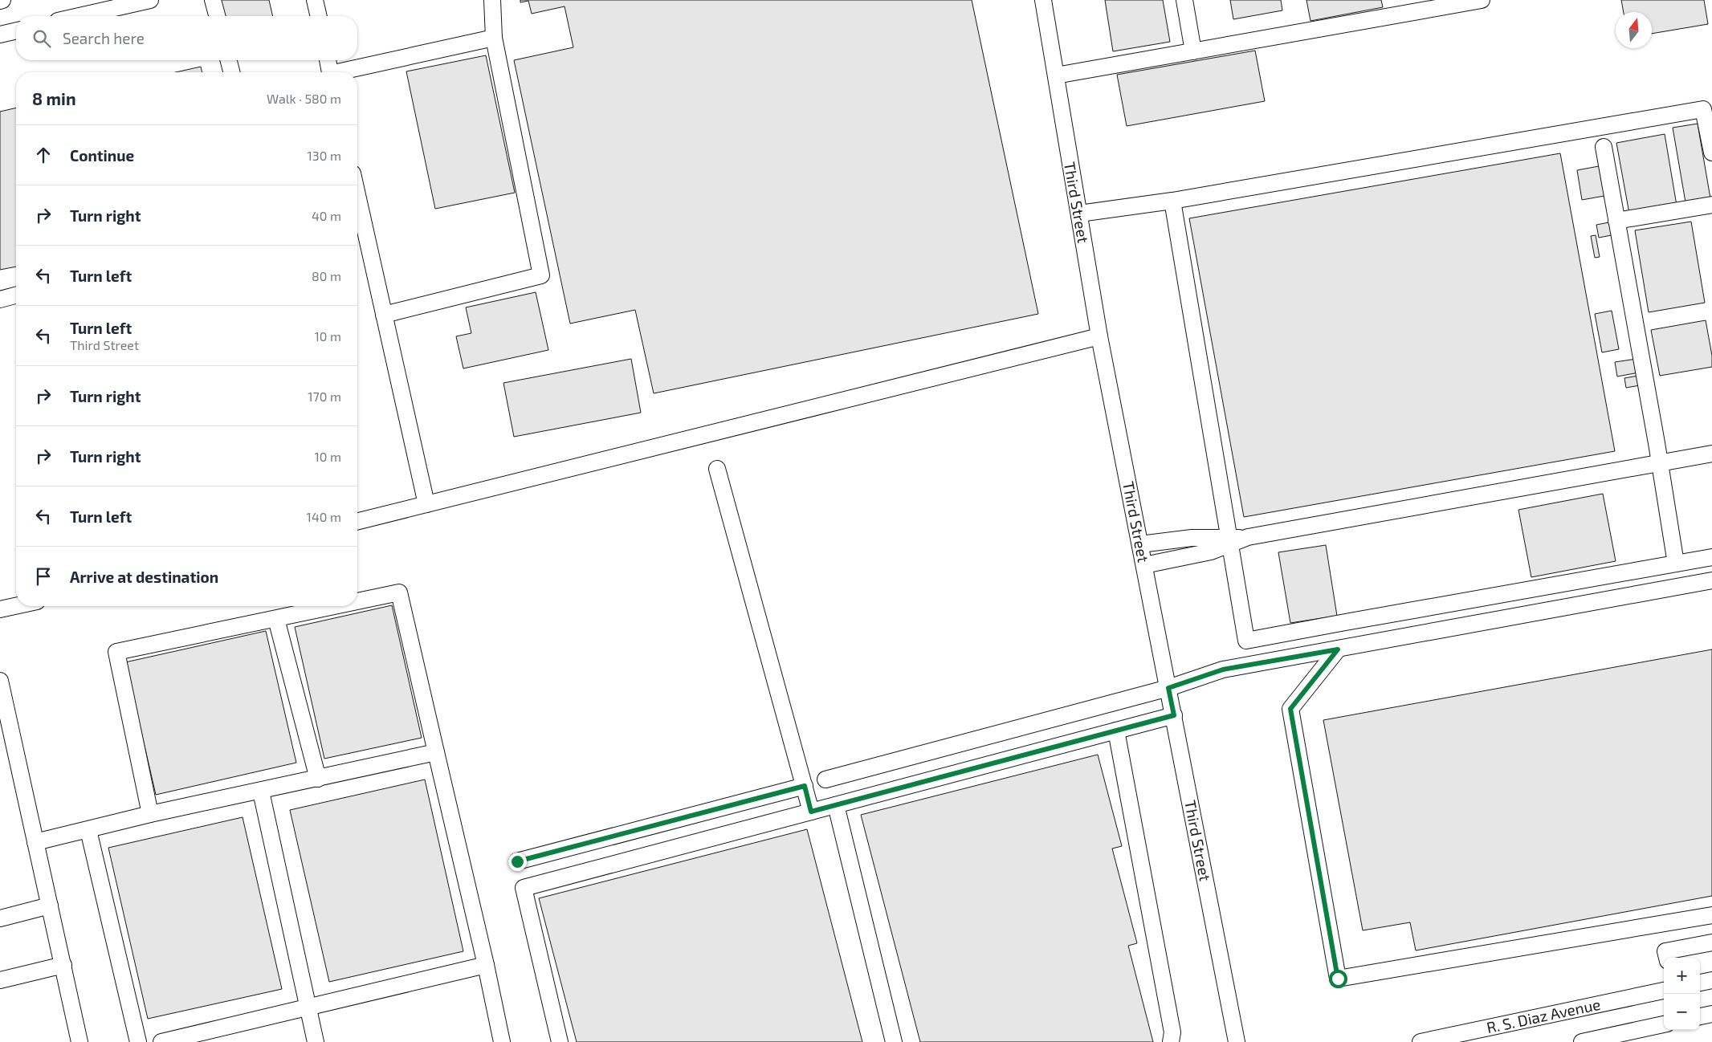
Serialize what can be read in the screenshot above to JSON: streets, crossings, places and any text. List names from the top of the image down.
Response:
{
  "streets": {
    "street": ["Third Street", "R. S. Diaz Avenue"]
  },
  "north": "top",
  "page": {
    "search": "Search here",
    "heading": ["8 min", "Walk · 580 m"],
    "list": [
      ["Continue", "130 m"],
      ["Turn right", "40 m"],
      ["Turn left", "80 m"],
      ["Turn left", "Third Street", "10 m"],
      ["Turn right", "170 m"],
      ["Turn right", "10 m"],
      ["Turn left", "140 m"],
      "Arrive at destination"
    ],
    "map_buttons": ["+", "−"]
  }
}
